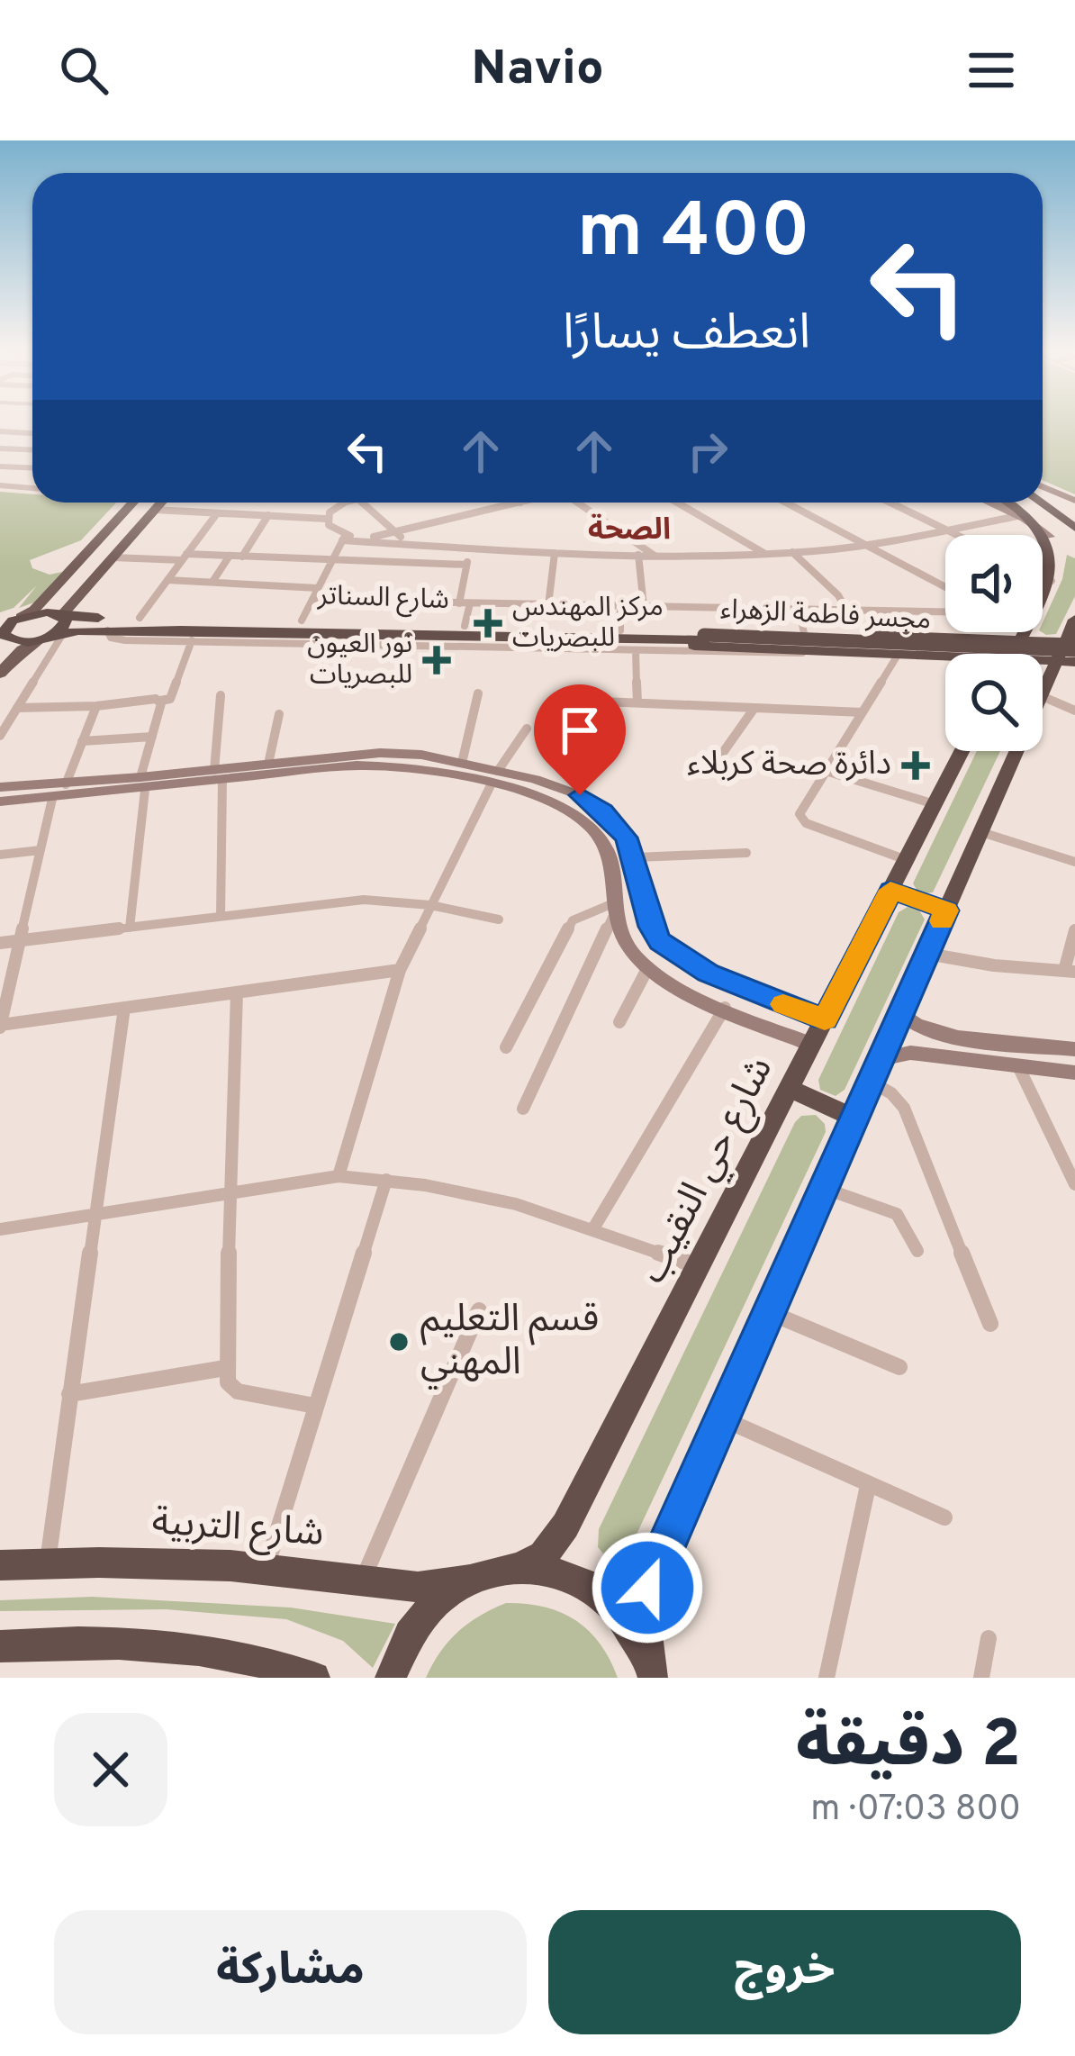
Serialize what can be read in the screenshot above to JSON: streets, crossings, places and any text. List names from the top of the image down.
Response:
{
  "streets": {
    "highway": [
      "شارع السناتر",
      "مجسر فاطمة الزهراء",
      "شارع حي النقيب",
      "شارع التربية"
    ]
  },
  "crossings": [
    ["شارع السناتر", "مجسر فاطمة الزهراء"],
    ["شارع حي النقيب", "شارع التربية"]
  ],
  "districts": ["الصحة"],
  "places": {
    "health": ["مركز المهندس للبصريات", "نور العيون للبصريات", "دائرة صحة كربلاء"],
    "other": ["قسم التعليم المهني"]
  },
  "page": {
    "header": "Navio",
    "turn": ["400 m", "انعطف يسارًا"],
    "heading": ["2 دقيقة", "800 m · 07:03"],
    "buttons": ["خروج", "مشاركة"]
  }
}
